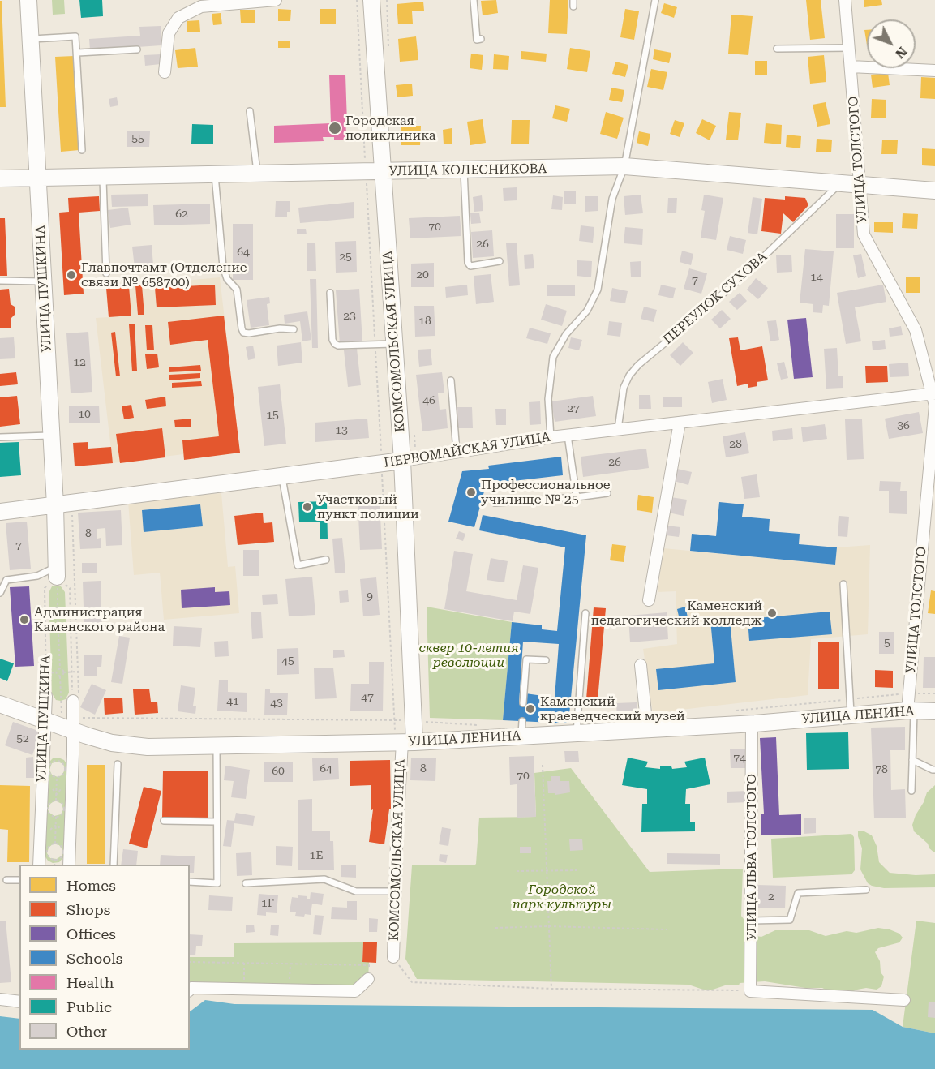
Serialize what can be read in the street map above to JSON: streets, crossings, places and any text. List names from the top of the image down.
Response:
{
  "streets": {
    "street": [
      "УЛИЦА ТОЛСТОГО",
      "УЛИЦА КОЛЕСНИКОВА",
      "УЛИЦА ПУШКИНА",
      "КОМСОМОЛЬСКАЯ УЛИЦА",
      "ПЕРВОМАЙСКАЯ УЛИЦА",
      "УЛИЦА ЛЕНИНА",
      "УЛИЦА ЛЬВА ТОЛСТОГО"
    ],
    "lane": ["ПЕРЕУЛОК СУХОВА"]
  },
  "crossings": [
    ["УЛИЦА ТОЛСТОГО", "УЛИЦА КОЛЕСНИКОВА"],
    ["УЛИЦА ТОЛСТОГО", "ПЕРВОМАЙСКАЯ УЛИЦА"],
    ["УЛИЦА ТОЛСТОГО", "УЛИЦА ЛЕНИНА"],
    ["УЛИЦА КОЛЕСНИКОВА", "УЛИЦА ПУШКИНА"],
    ["УЛИЦА КОЛЕСНИКОВА", "ПЕРЕУЛОК СУХОВА"],
    ["УЛИЦА КОЛЕСНИКОВА", "КОМСОМОЛЬСКАЯ УЛИЦА"],
    ["УЛИЦА ПУШКИНА", "ПЕРВОМАЙСКАЯ УЛИЦА"],
    ["УЛИЦА ПУШКИНА", "УЛИЦА ЛЕНИНА"],
    ["ПЕРЕУЛОК СУХОВА", "ПЕРВОМАЙСКАЯ УЛИЦА"],
    ["КОМСОМОЛЬСКАЯ УЛИЦА", "ПЕРВОМАЙСКАЯ УЛИЦА"],
    ["КОМСОМОЛЬСКАЯ УЛИЦА", "УЛИЦА ЛЕНИНА"],
    ["УЛИЦА ЛЕНИНА", "УЛИЦА ЛЬВА ТОЛСТОГО"]
  ],
  "parks": ["сквер 10-летия революции", "Городской парк культуры"],
  "places": [
    "Городская поликлиника",
    "Главпочтамт (Отделение связи № 658700)",
    "Профессиональное училище № 25",
    "Участковый пункт полиции",
    "Каменский педагогический колледж",
    "Администрация Каменского района",
    "Каменский краеведческий музей"
  ],
  "house_numbers": [
    "55",
    "62",
    "70",
    "26",
    "64",
    "25",
    "20",
    "14",
    "7",
    "23",
    "18",
    "12",
    "46",
    "27",
    "10",
    "15",
    "36",
    "13",
    "28",
    "26",
    "8",
    "7",
    "9",
    "5",
    "45",
    "47",
    "41",
    "43",
    "52",
    "74",
    "64",
    "8",
    "78",
    "60",
    "70",
    "1Е",
    "2",
    "1Г"
  ],
  "legend": [
    "Homes",
    "Shops",
    "Offices",
    "Schools",
    "Health",
    "Public",
    "Other"
  ],
  "north": "bottom right"
}
